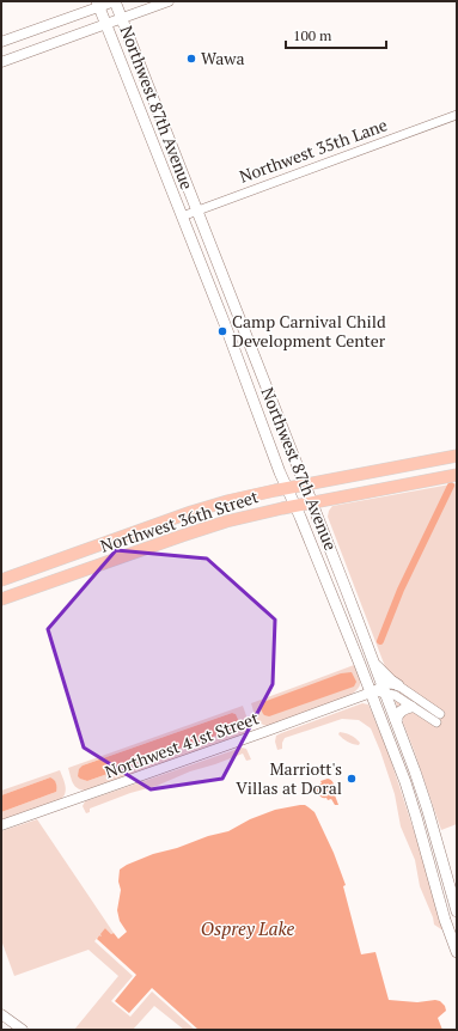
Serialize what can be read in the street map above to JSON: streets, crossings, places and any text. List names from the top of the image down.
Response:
{
  "streets": {
    "main road": ["Northwest 87th Avenue", "Northwest 36th Street"],
    "street": ["Northwest 35th Lane", "Northwest 41st Street"]
  },
  "crossings": [
    ["Northwest 87th Avenue", "Northwest 35th Lane"],
    ["Northwest 87th Avenue", "Northwest 36th Street"],
    ["Northwest 87th Avenue", "Northwest 41st Street"]
  ],
  "water": ["Osprey Lake"],
  "places": ["Wawa", "Camp Carnival Child Development Center", "Marriott's Villas at Doral"],
  "scale_bar": "100 m"
}
